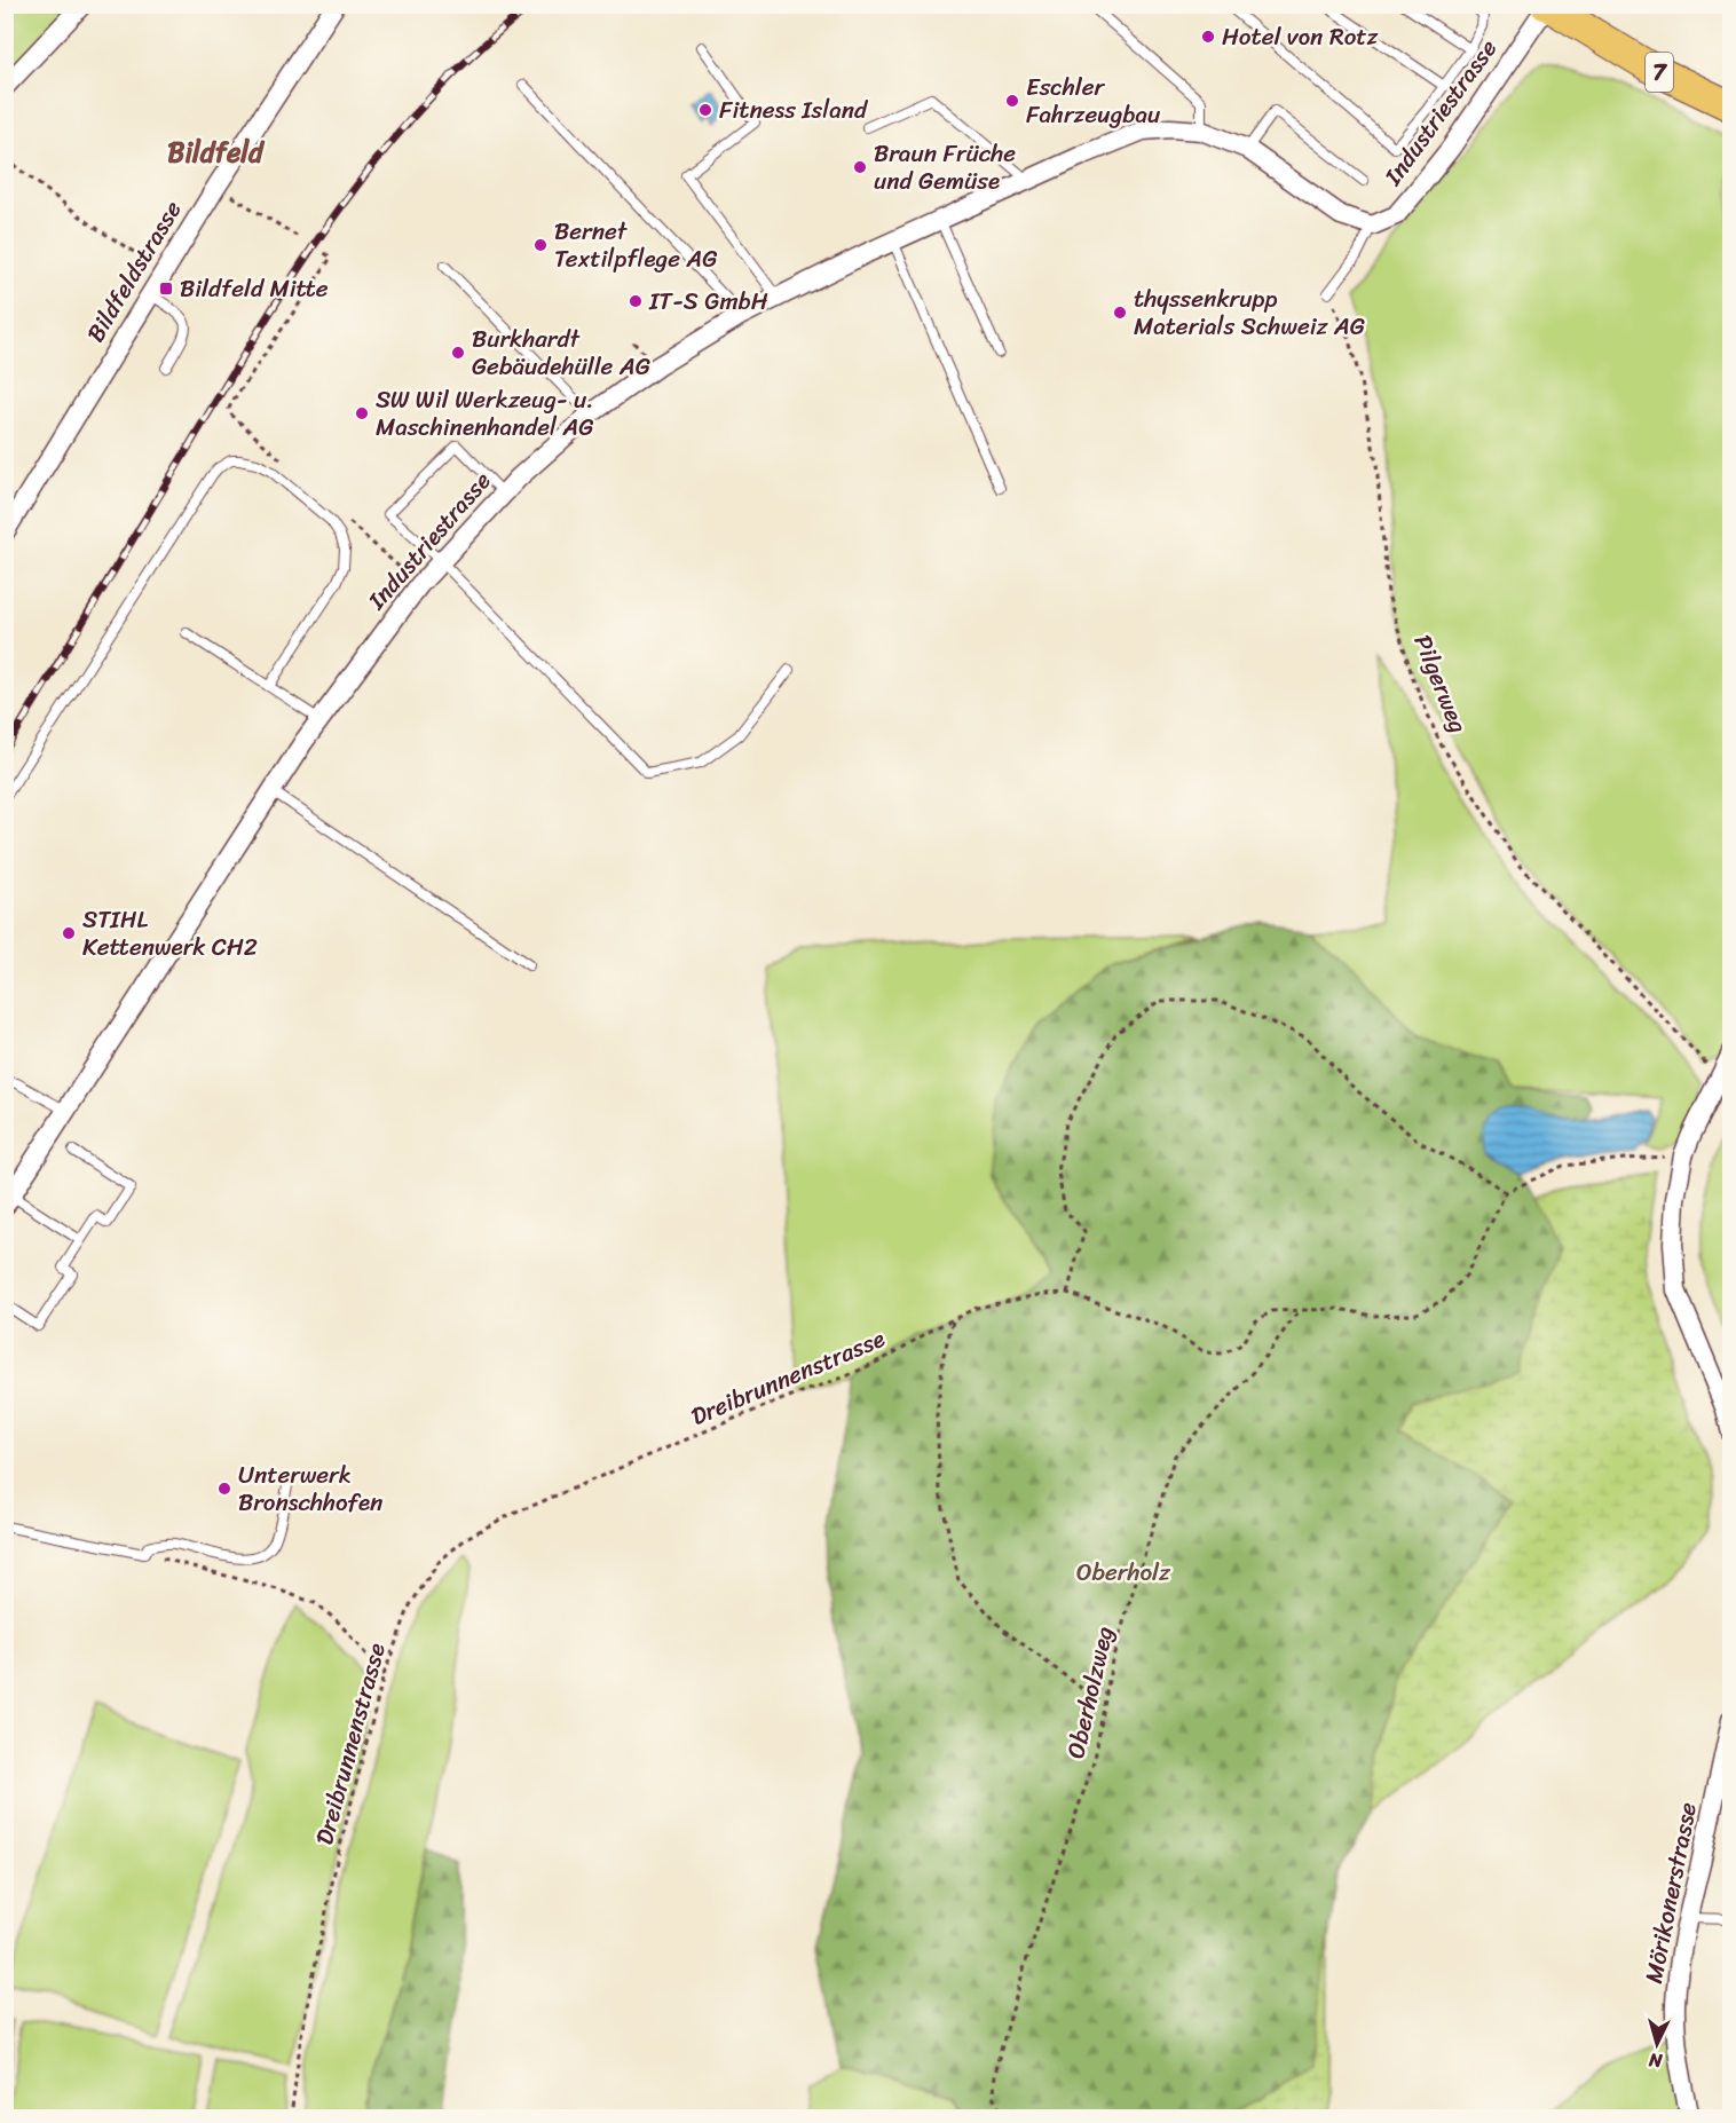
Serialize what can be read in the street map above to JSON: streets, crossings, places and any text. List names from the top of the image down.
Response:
{
  "streets": {
    "main road": ["7"],
    "street": ["Industriestrasse", "Bildfeldstrasse", "Mörikonerstrasse"],
    "path": ["Pilgerweg", "Dreibrunnenstrasse", "Oberholzweg"]
  },
  "crossings": [
    ["7", "Industriestrasse"],
    ["Dreibrunnenstrasse", "Oberholzweg"]
  ],
  "districts": ["Bildfeld"],
  "parks": ["Oberholz"],
  "places": {
    "other": [
      "Hotel von Rotz",
      "Eschler Fahrzeugbau",
      "Fitness Island",
      "Braun Früche und Gemüse",
      "Bernet Textilpflege AG",
      "IT-S GmbH",
      "thyssenkrupp Materials Schweiz AG",
      "Burkhardt Gebäudehülle AG",
      "SW Wil Werkzeug- u. Maschinenhandel AG",
      "STIHL Kettenwerk CH2",
      "Unterwerk Bronschhofen"
    ],
    "transit": ["Bildfeld Mitte"]
  },
  "north": "bottom"
}
